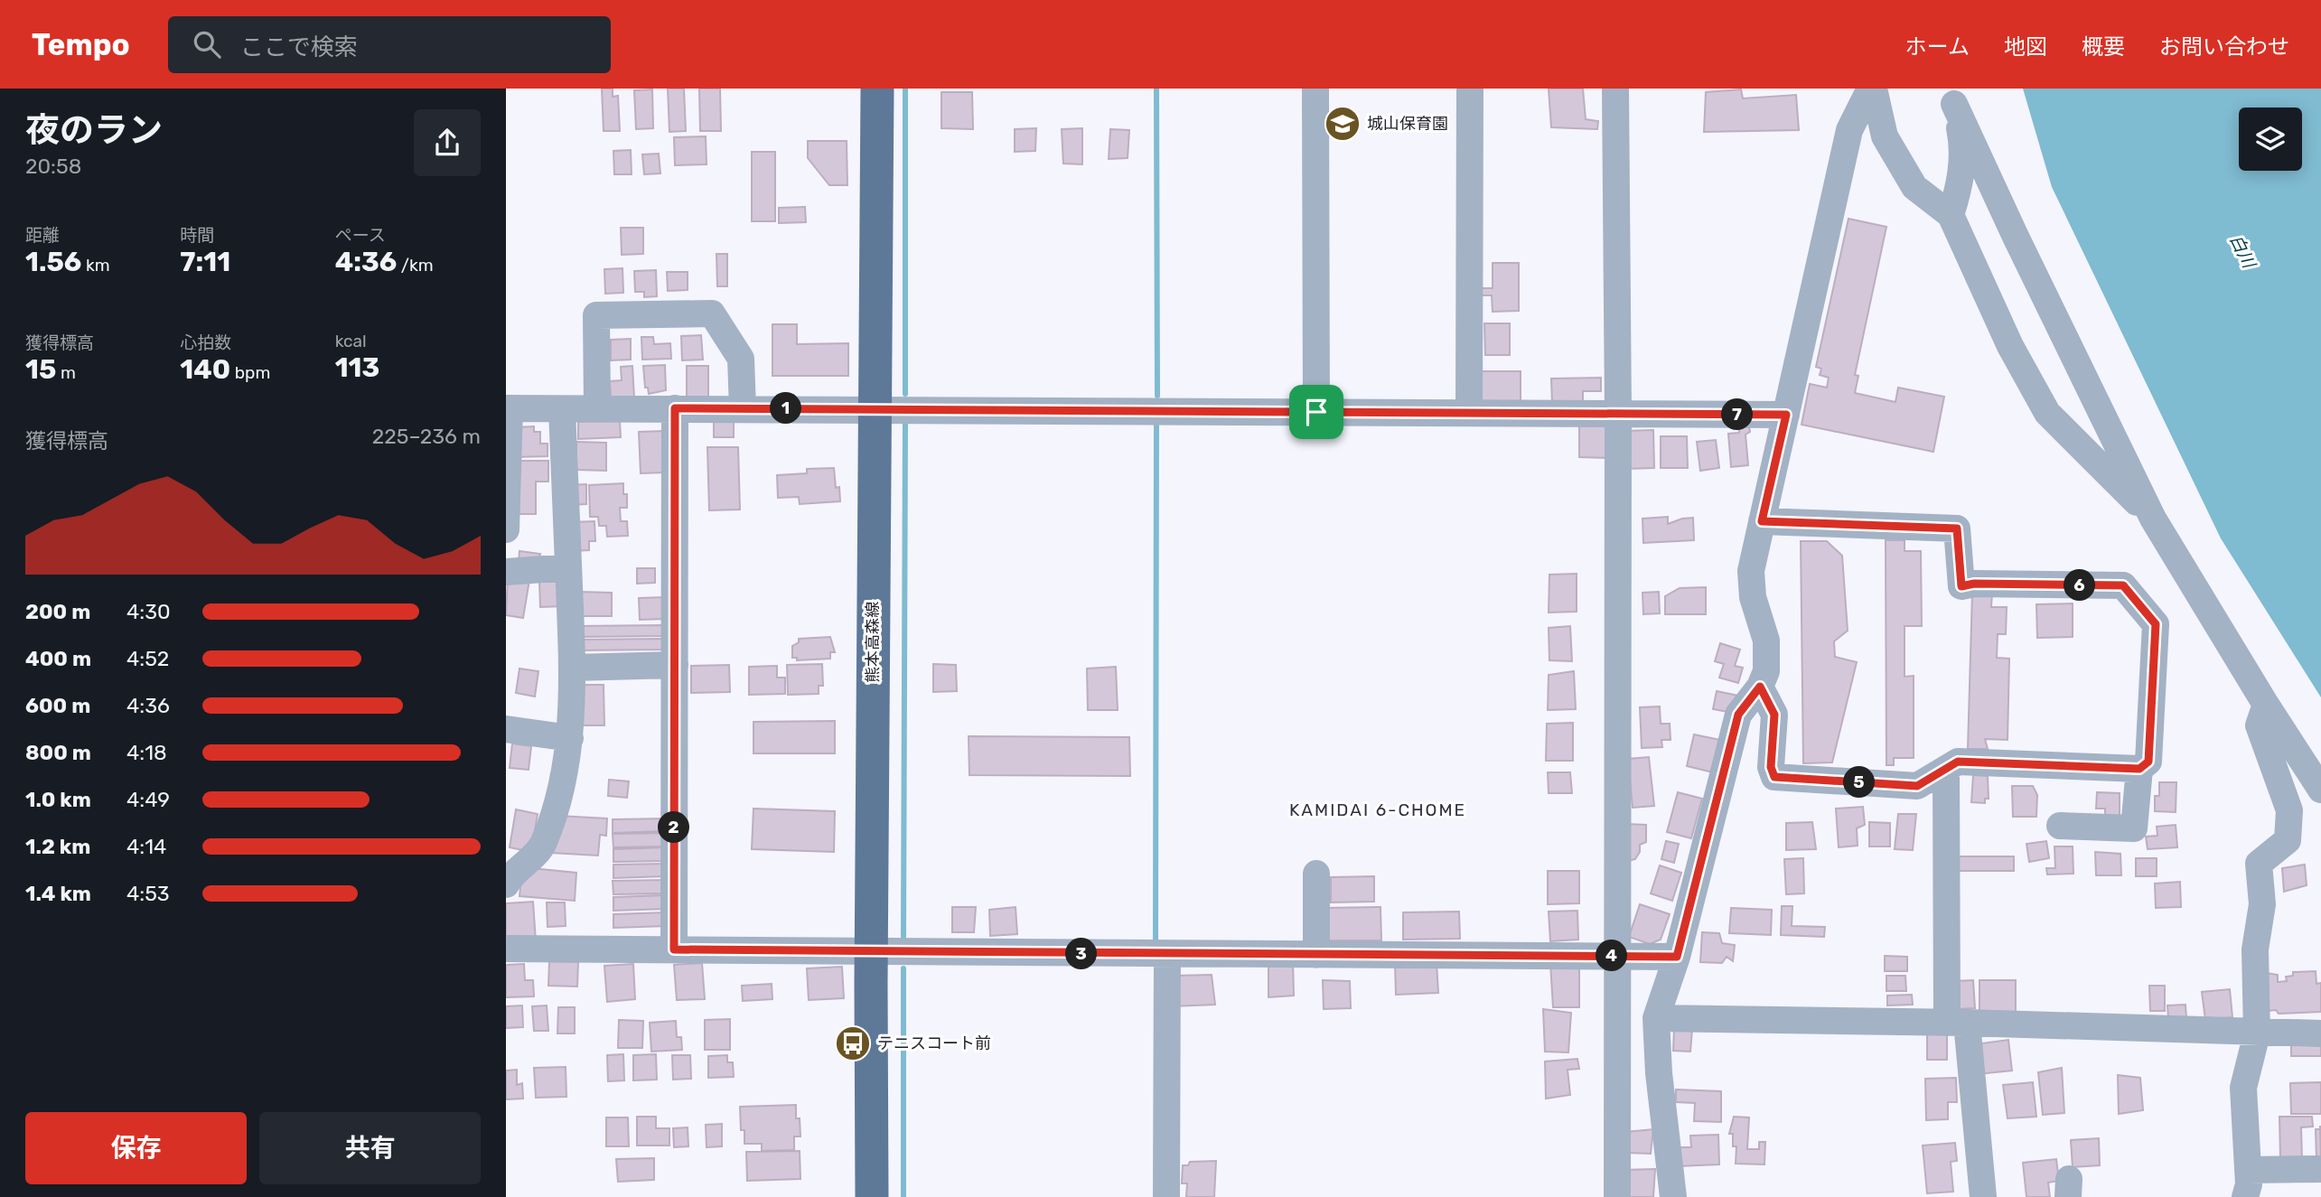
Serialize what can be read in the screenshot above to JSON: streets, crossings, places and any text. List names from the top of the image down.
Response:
{
  "streets": {
    "main road": ["熊本高森線"]
  },
  "districts": ["KAMIDAI 6-CHOME"],
  "water": ["白川"],
  "places": {
    "school or university": ["城山保育園"],
    "bus stop": ["テニスコート前"]
  },
  "page": {
    "header": "Tempo",
    "search": "ここで検索",
    "nav": [
      "ホーム",
      "地図",
      "概要",
      "お問い合わせ"
    ],
    "heading": ["夜のラン", "20:58"],
    "stats": [
      ["距離", "1.56 km"],
      ["時間", "7:11"],
      ["ペース", "4:36 /km"],
      ["獲得標高", "15 m"],
      ["心拍数", "140 bpm"],
      ["kcal", "113"]
    ],
    "pins": [
      "1",
      "7",
      "6",
      "5",
      "2",
      "3",
      "4"
    ],
    "chart": ["獲得標高", "225–236 m"],
    "list": [
      {
        "name": "200 m",
        "note": "4:30"
      },
      {
        "name": "400 m",
        "note": "4:52"
      },
      {
        "name": "600 m",
        "note": "4:36"
      },
      {
        "name": "800 m",
        "note": "4:18"
      },
      {
        "name": "1.0 km",
        "note": "4:49"
      },
      {
        "name": "1.2 km",
        "note": "4:14"
      },
      {
        "name": "1.4 km",
        "note": "4:53"
      }
    ],
    "buttons": ["保存", "共有"]
  }
}
